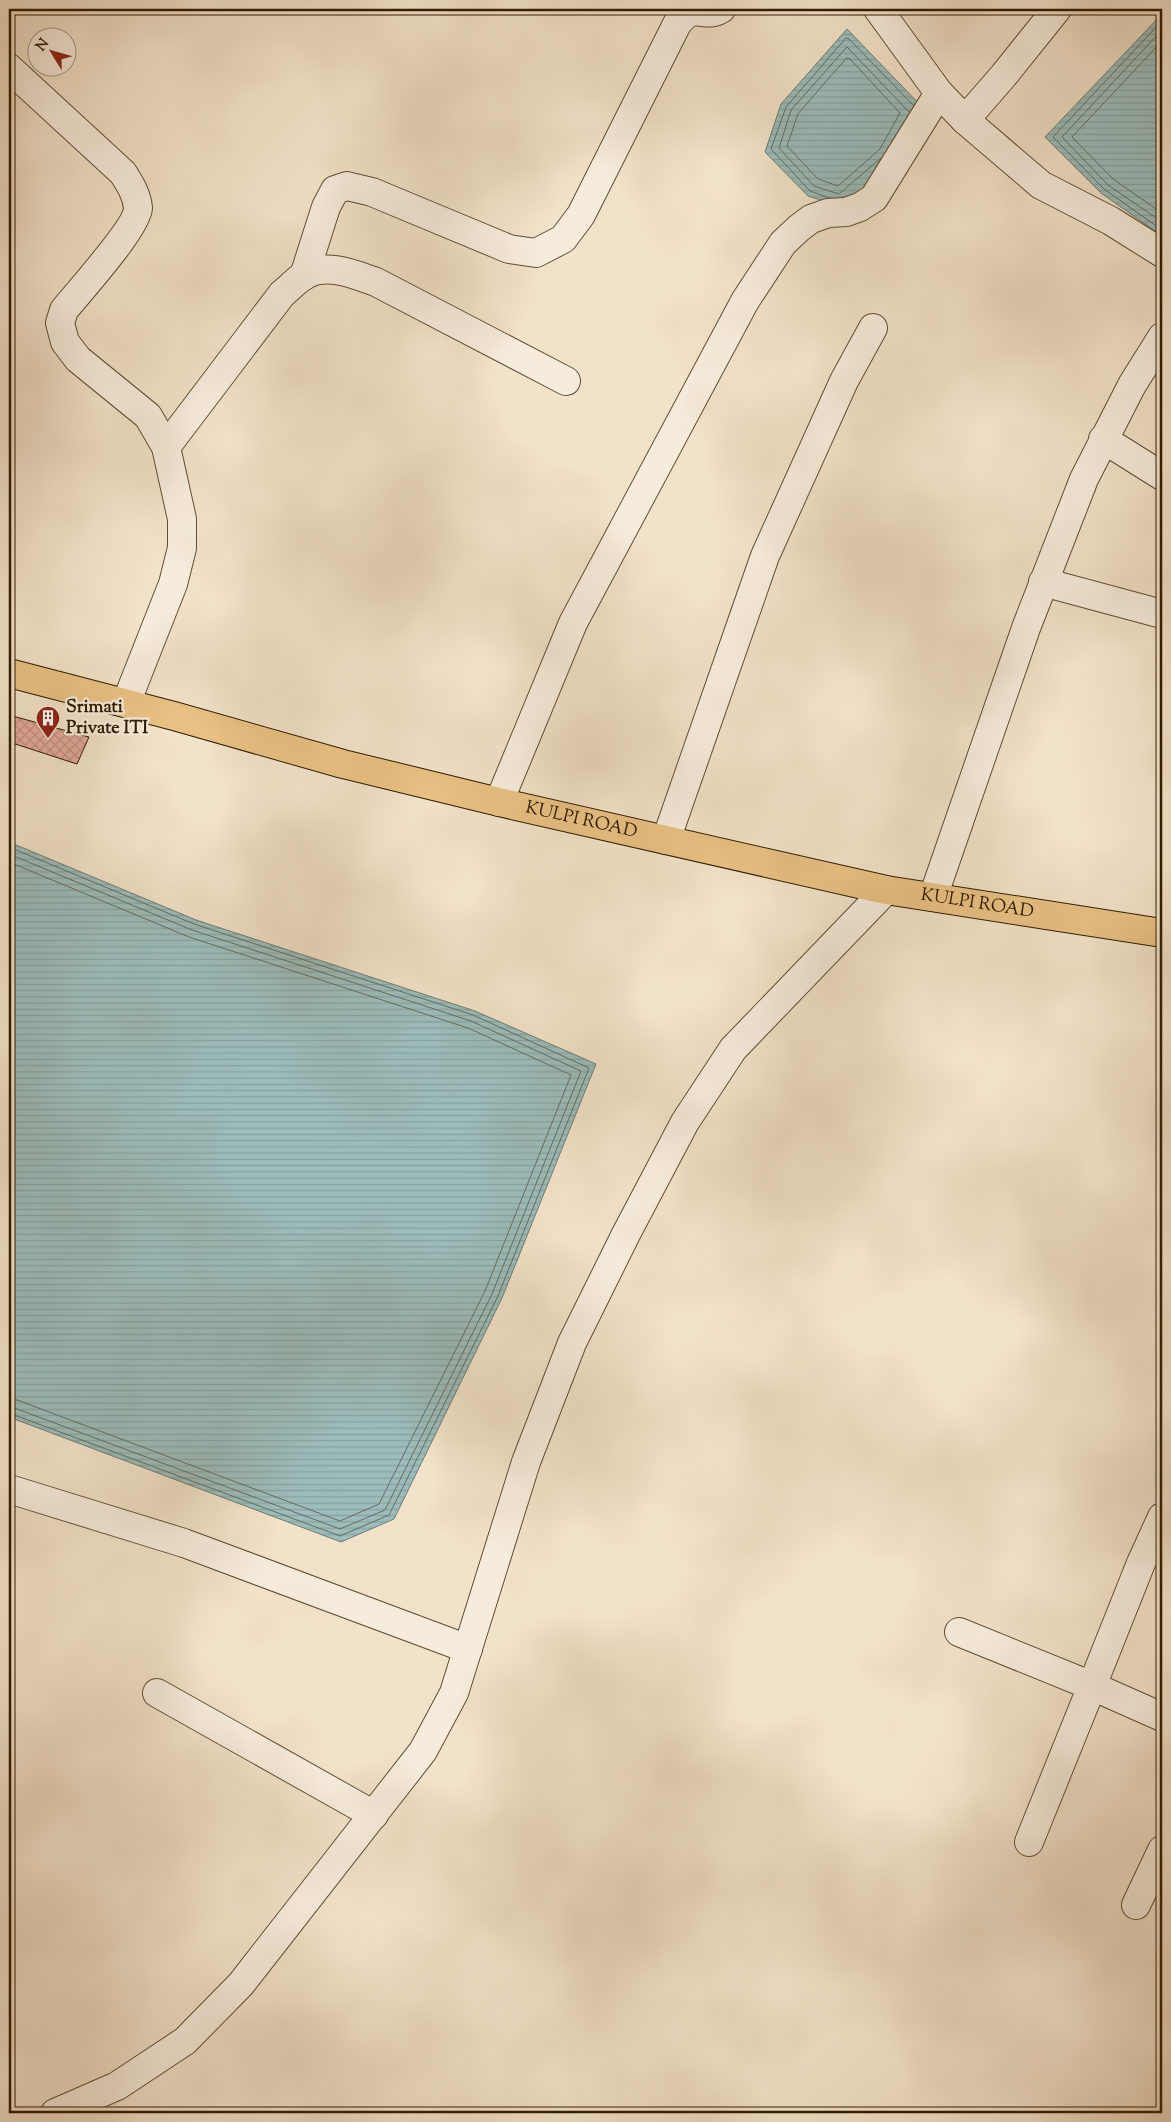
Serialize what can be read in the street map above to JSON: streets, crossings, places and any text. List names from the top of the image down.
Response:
{
  "streets": {
    "main road": ["KULPI ROAD"]
  },
  "places": {
    "building": ["Srimati Private ITI"]
  },
  "north": "top left"
}
